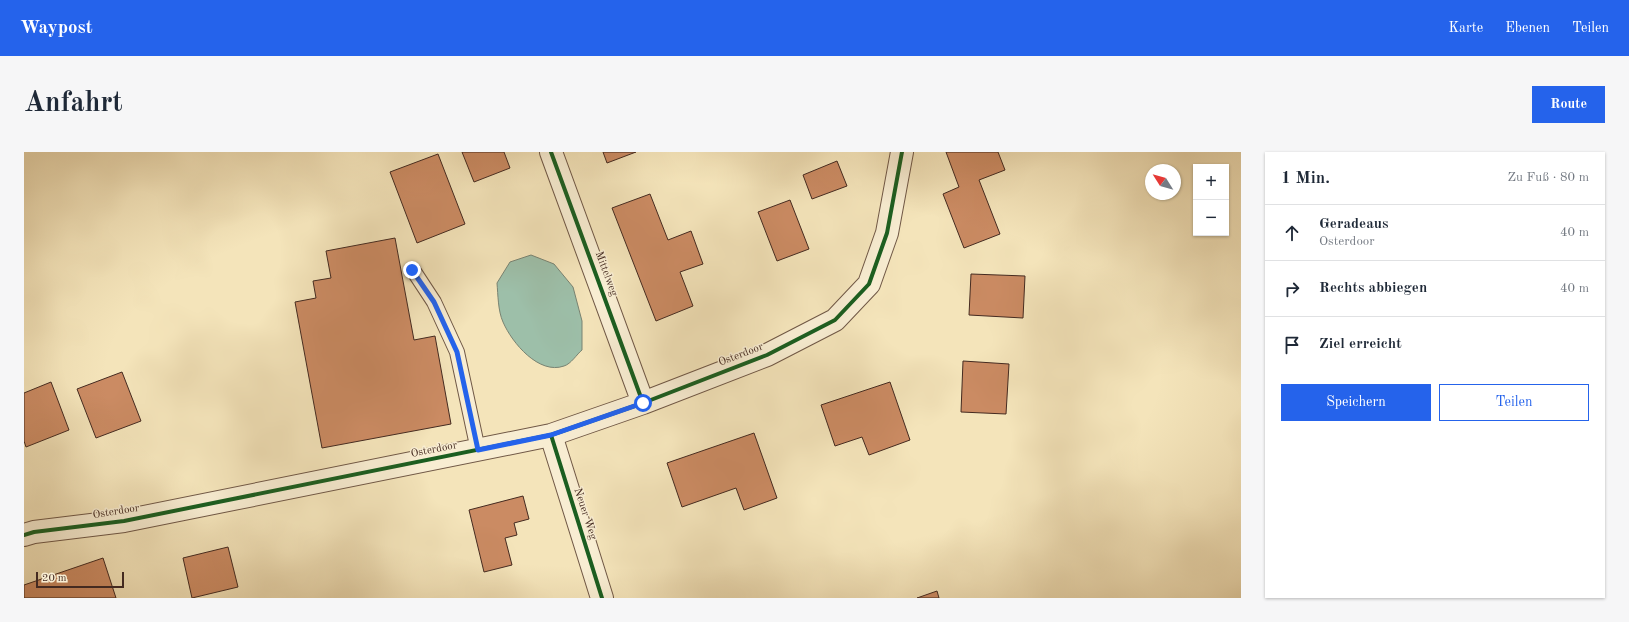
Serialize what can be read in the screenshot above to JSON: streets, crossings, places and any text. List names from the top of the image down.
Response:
{
  "streets": {
    "street": ["Mittelweg", "Osterdoor", "Neuer Weg"]
  },
  "crossings": [
    ["Mittelweg", "Osterdoor"],
    ["Osterdoor", "Neuer Weg"]
  ],
  "scale_bar": "20 m",
  "north": "top left",
  "page": {
    "header": "Waypost",
    "nav": ["Karte", "Ebenen", "Teilen"],
    "buttons": [
      "Route",
      ["Speichern", "Teilen"]
    ],
    "title": "Anfahrt",
    "heading": ["1 Min.", "Zu Fuß · 80 m"],
    "map_buttons": ["+", "−"],
    "list": [
      ["Geradeaus", "Osterdoor", "40 m"],
      ["Rechts abbiegen", "40 m"],
      "Ziel erreicht"
    ],
    "scale": "20 m"
  }
}
